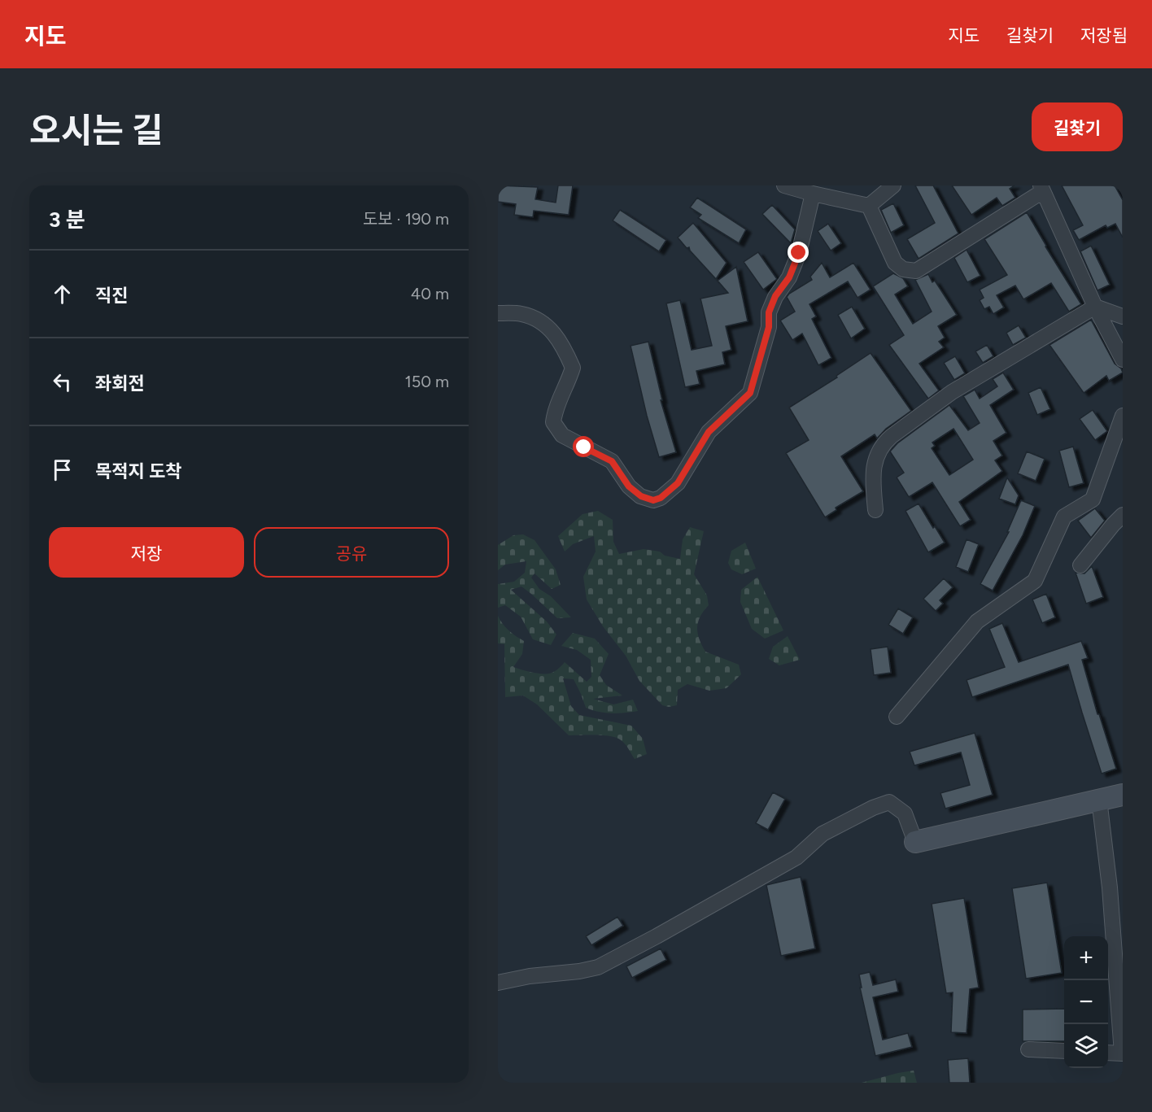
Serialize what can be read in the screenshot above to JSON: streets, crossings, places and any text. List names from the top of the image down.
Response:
{
  "page": {
    "header": "지도",
    "nav": ["지도", "길찾기", "저장됨"],
    "title": "오시는 길",
    "buttons": [
      "길찾기",
      ["저장", "공유"]
    ],
    "heading": ["3 분", "도보 · 190 m"],
    "list": [
      ["직진", "40 m"],
      ["좌회전", "150 m"],
      "목적지 도착"
    ],
    "map_buttons": ["+", "−"]
  }
}
